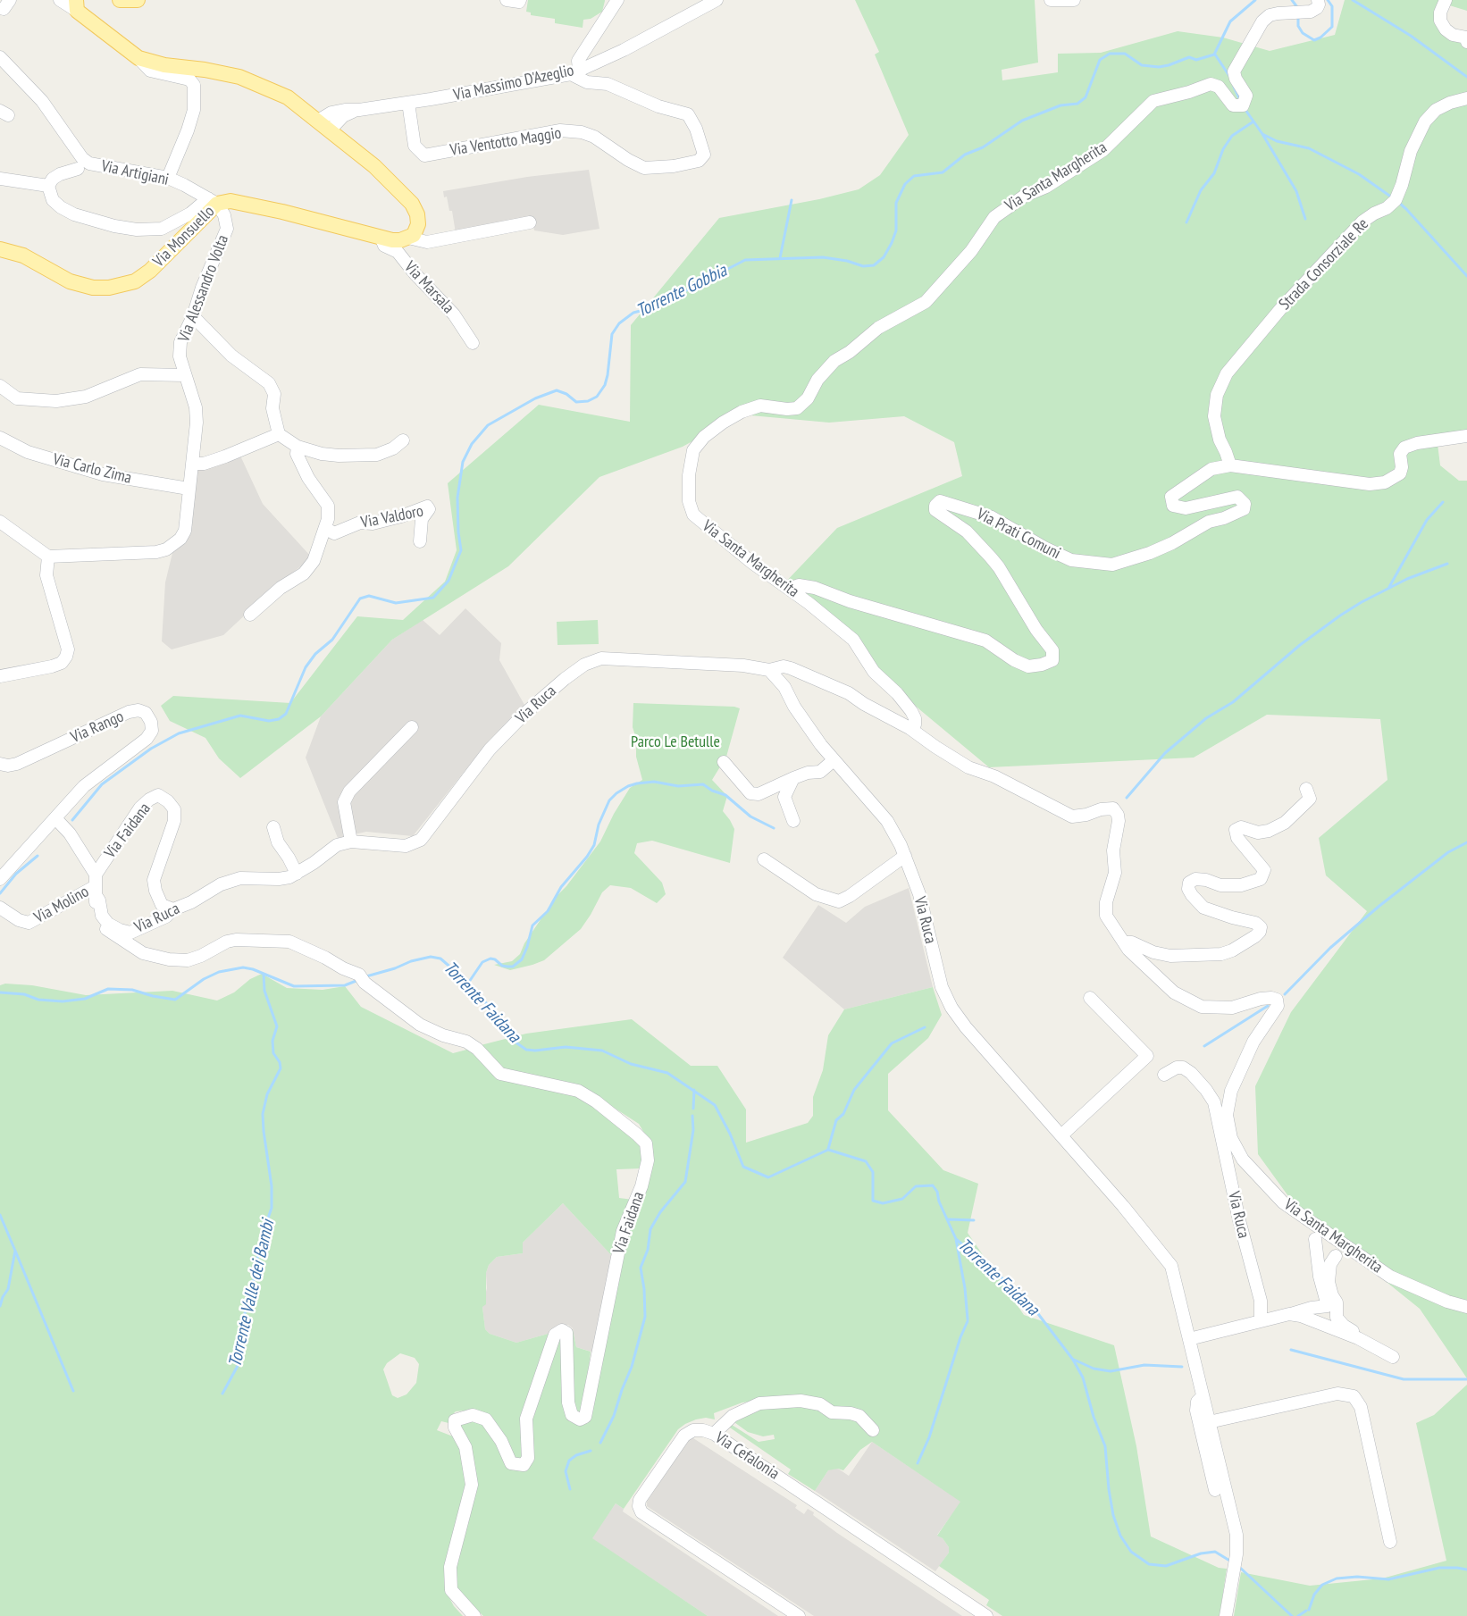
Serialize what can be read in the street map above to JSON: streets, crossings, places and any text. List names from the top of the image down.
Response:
{
  "streets": {
    "main road": ["Via Monsuello"],
    "street": [
      "Via Massimo D'Azeglio",
      "Via Ventotto Maggio",
      "Via Artigiani",
      "Via Santa Margherita",
      "Strada Consorziale Re",
      "Via Marsala",
      "Via Alessandro Volta",
      "Via Carlo Zima",
      "Via Valdoro",
      "Via Prati Comuni",
      "Via Ruca",
      "Via Rango",
      "Via Faidana",
      "Via Molino",
      "Via Cefalonia"
    ]
  },
  "crossings": [
    ["Via Massimo D'Azeglio", "Via Ventotto Maggio"],
    ["Via Artigiani", "Via Monsuello"],
    ["Via Artigiani", "Via Alessandro Volta"],
    ["Via Santa Margherita", "Via Prati Comuni"],
    ["Via Santa Margherita", "Via Ruca"],
    ["Via Monsuello", "Via Marsala"],
    ["Via Monsuello", "Via Alessandro Volta"],
    ["Strada Consorziale Re", "Via Prati Comuni"],
    ["Via Alessandro Volta", "Via Carlo Zima"],
    ["Via Ruca", "Via Faidana"],
    ["Via Ruca", "Via Molino"],
    ["Via Rango", "Via Faidana"],
    ["Via Faidana", "Via Molino"]
  ],
  "water": ["Torrente Gobbia", "Torrente Faidana", "Torrente Valle dei Bambi"],
  "parks": ["Parco Le Betulle"]
}
